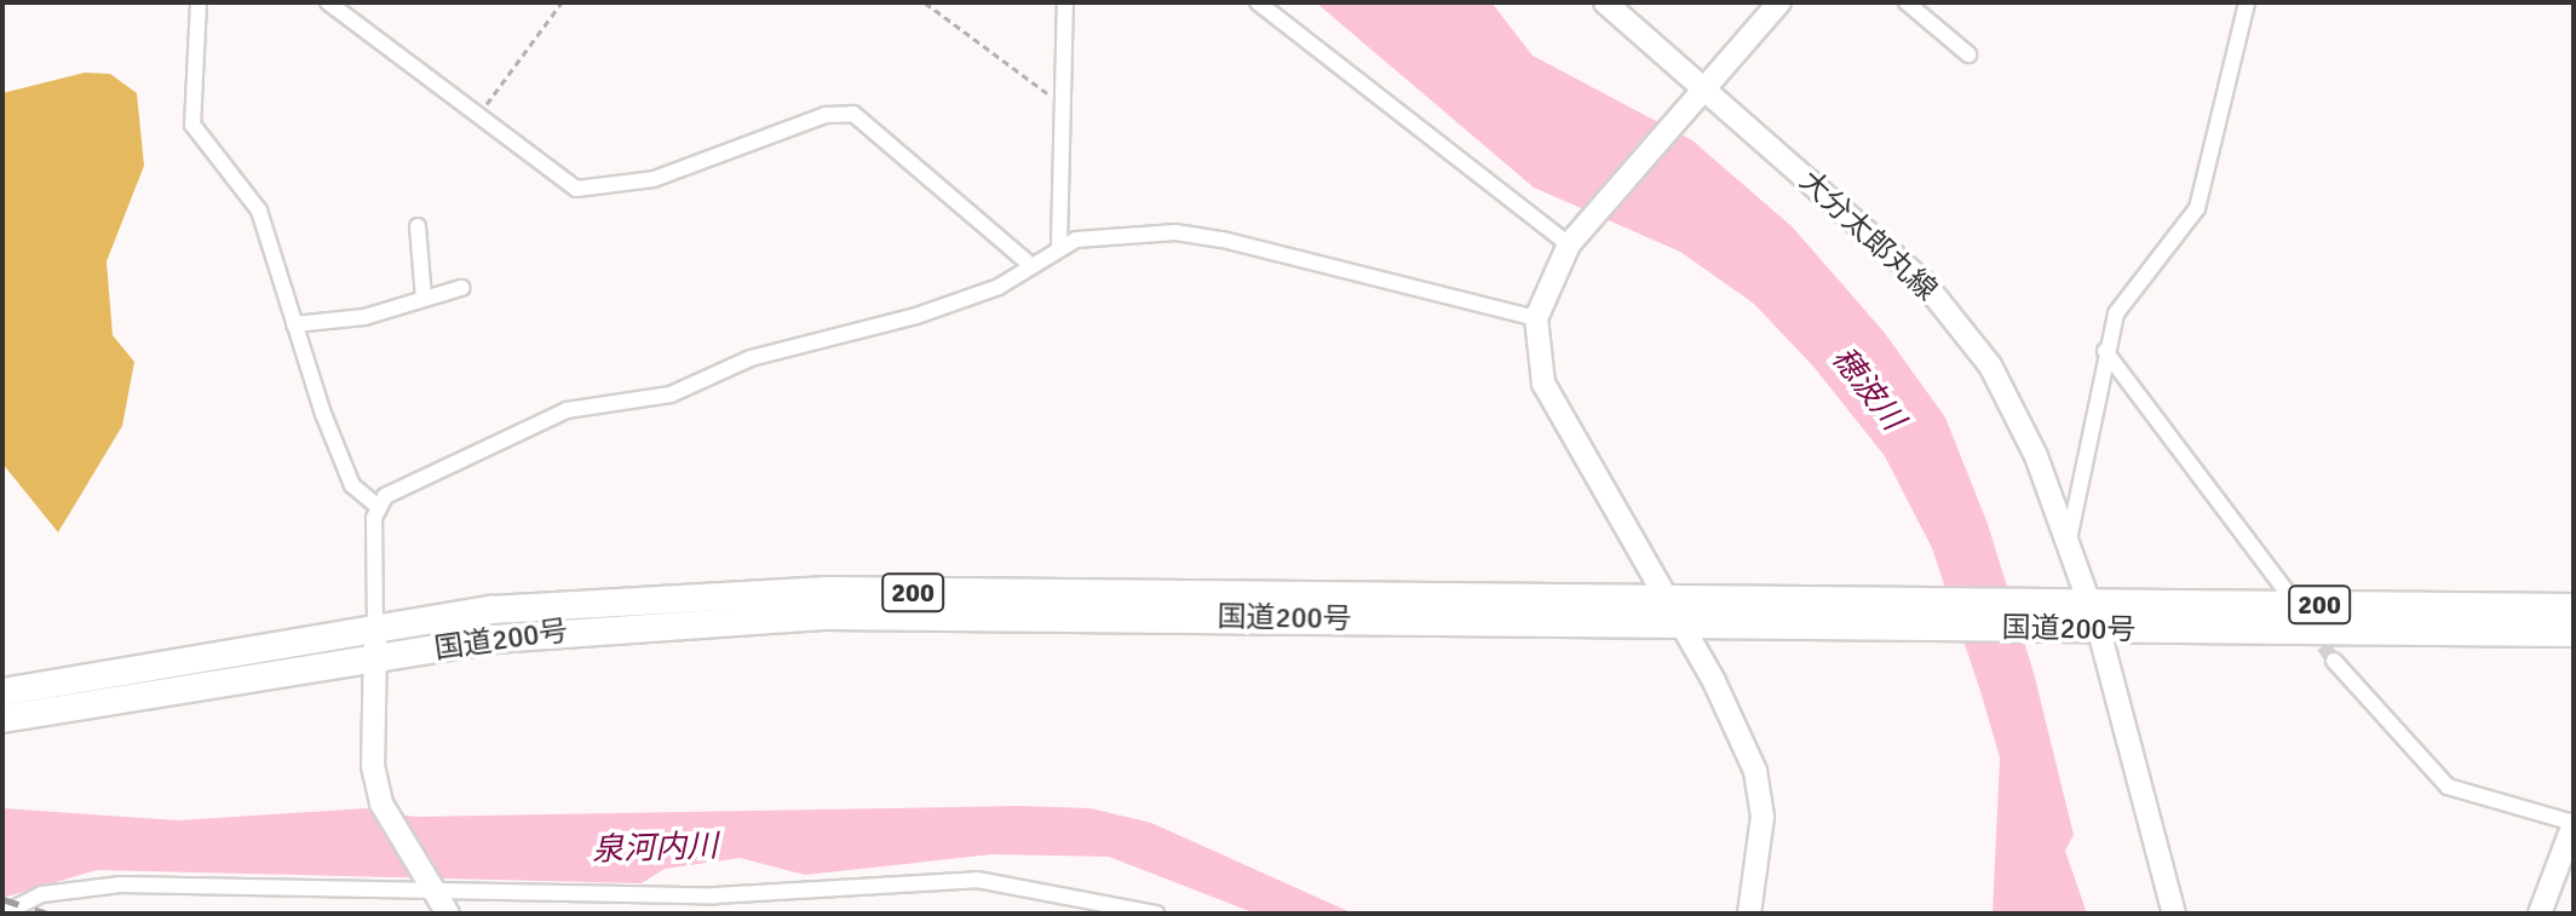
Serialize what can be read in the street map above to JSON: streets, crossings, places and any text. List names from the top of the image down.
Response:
{
  "streets": {
    "highway": ["200", "国道200号"],
    "main road": ["大分太郎丸線"]
  },
  "crossings": [
    ["大分太郎丸線", "国道200号"]
  ],
  "water": ["穂波川", "泉河内川"]
}
